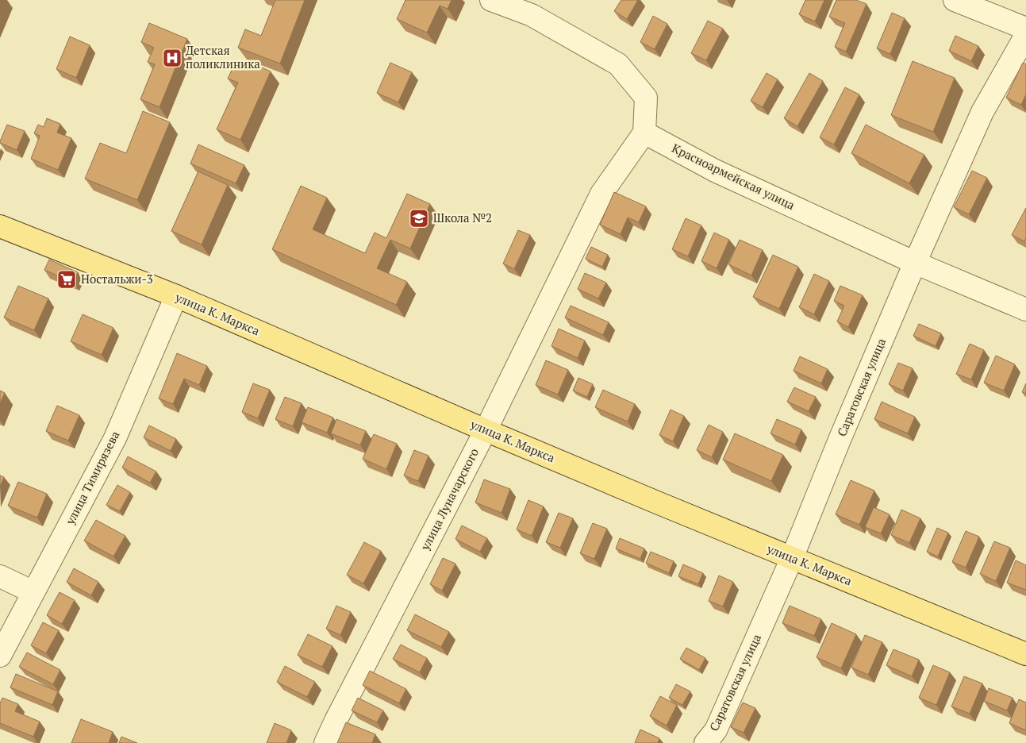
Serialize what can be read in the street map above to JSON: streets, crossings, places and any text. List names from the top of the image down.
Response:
{
  "streets": {
    "main road": ["улица К. Маркса"],
    "street": [
      "Красноармейская улица",
      "Саратовская улица",
      "улица Тимирязева",
      "улица Луначарского"
    ]
  },
  "crossings": [
    ["Красноармейская улица", "Саратовская улица"],
    ["Красноармейская улица", "улица Луначарского"],
    ["улица К. Маркса", "Саратовская улица"],
    ["улица К. Маркса", "улица Тимирязева"],
    ["улица К. Маркса", "улица Луначарского"]
  ],
  "places": {
    "hospital": ["Детская поликлиника"],
    "school or university": ["Школа №2"],
    "supermarket": ["Ностальжи-3"]
  }
}
